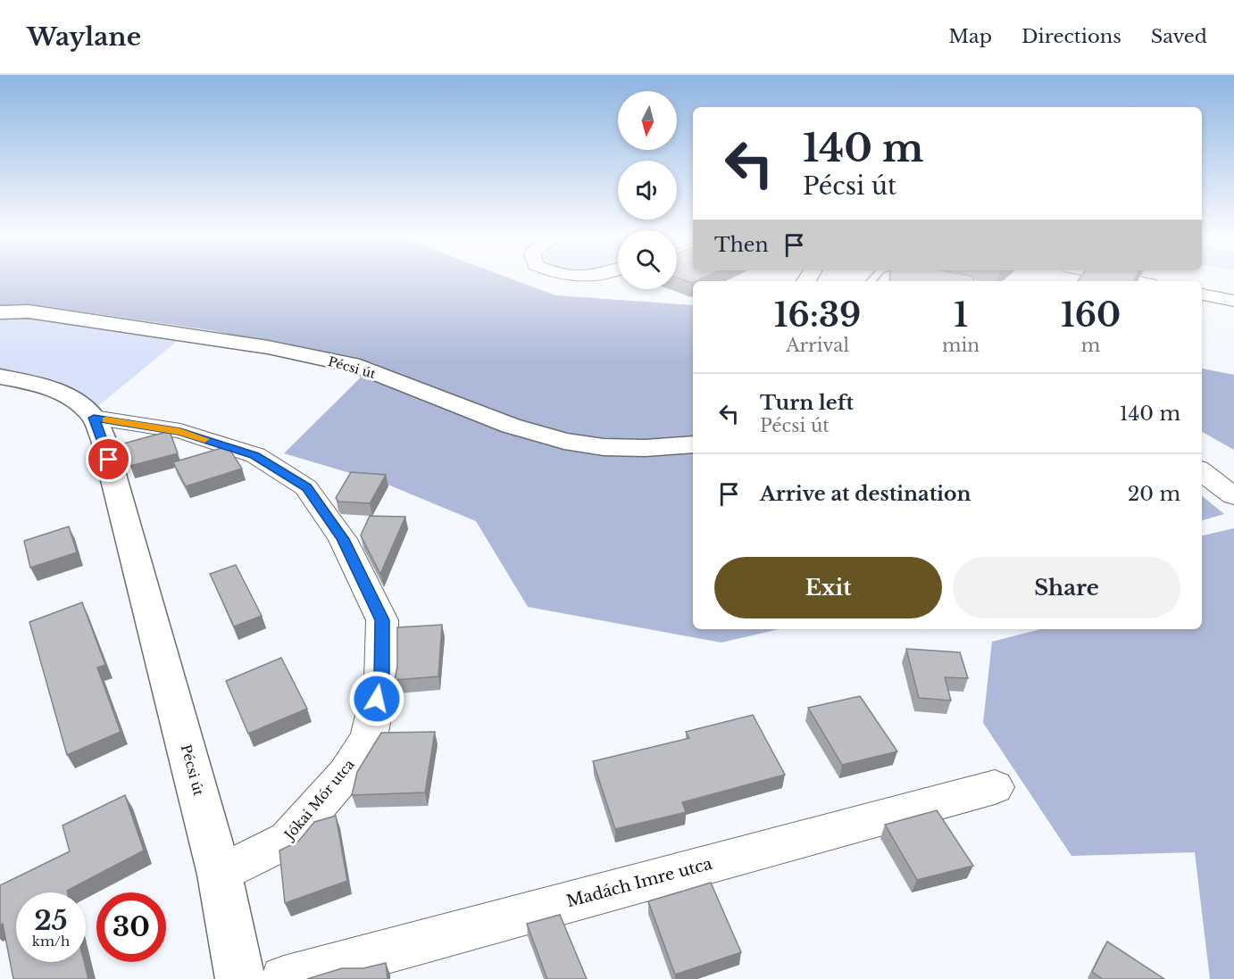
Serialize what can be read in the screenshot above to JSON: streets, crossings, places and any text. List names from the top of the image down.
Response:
{
  "streets": {
    "main road": ["Pécsi út"],
    "street": ["Jókai Mór utca", "Madách Imre utca"]
  },
  "crossings": [
    ["Pécsi út", "Jókai Mór utca"]
  ],
  "north": "bottom",
  "page": {
    "header": "Waylane",
    "nav": ["Map", "Directions", "Saved"],
    "turn": ["140 m", "Pécsi út"],
    "then": "Then",
    "eta": [
      "16:39",
      "Arrival",
      "1",
      "min",
      "160",
      "m"
    ],
    "list": [
      {
        "name": "Turn left",
        "note": "Pécsi út",
        "value": "140 m"
      },
      {
        "name": "Arrive at destination",
        "value": "20 m"
      }
    ],
    "buttons": ["Exit", "Share"],
    "speed": "25 km/h",
    "limit": "30"
  }
}
